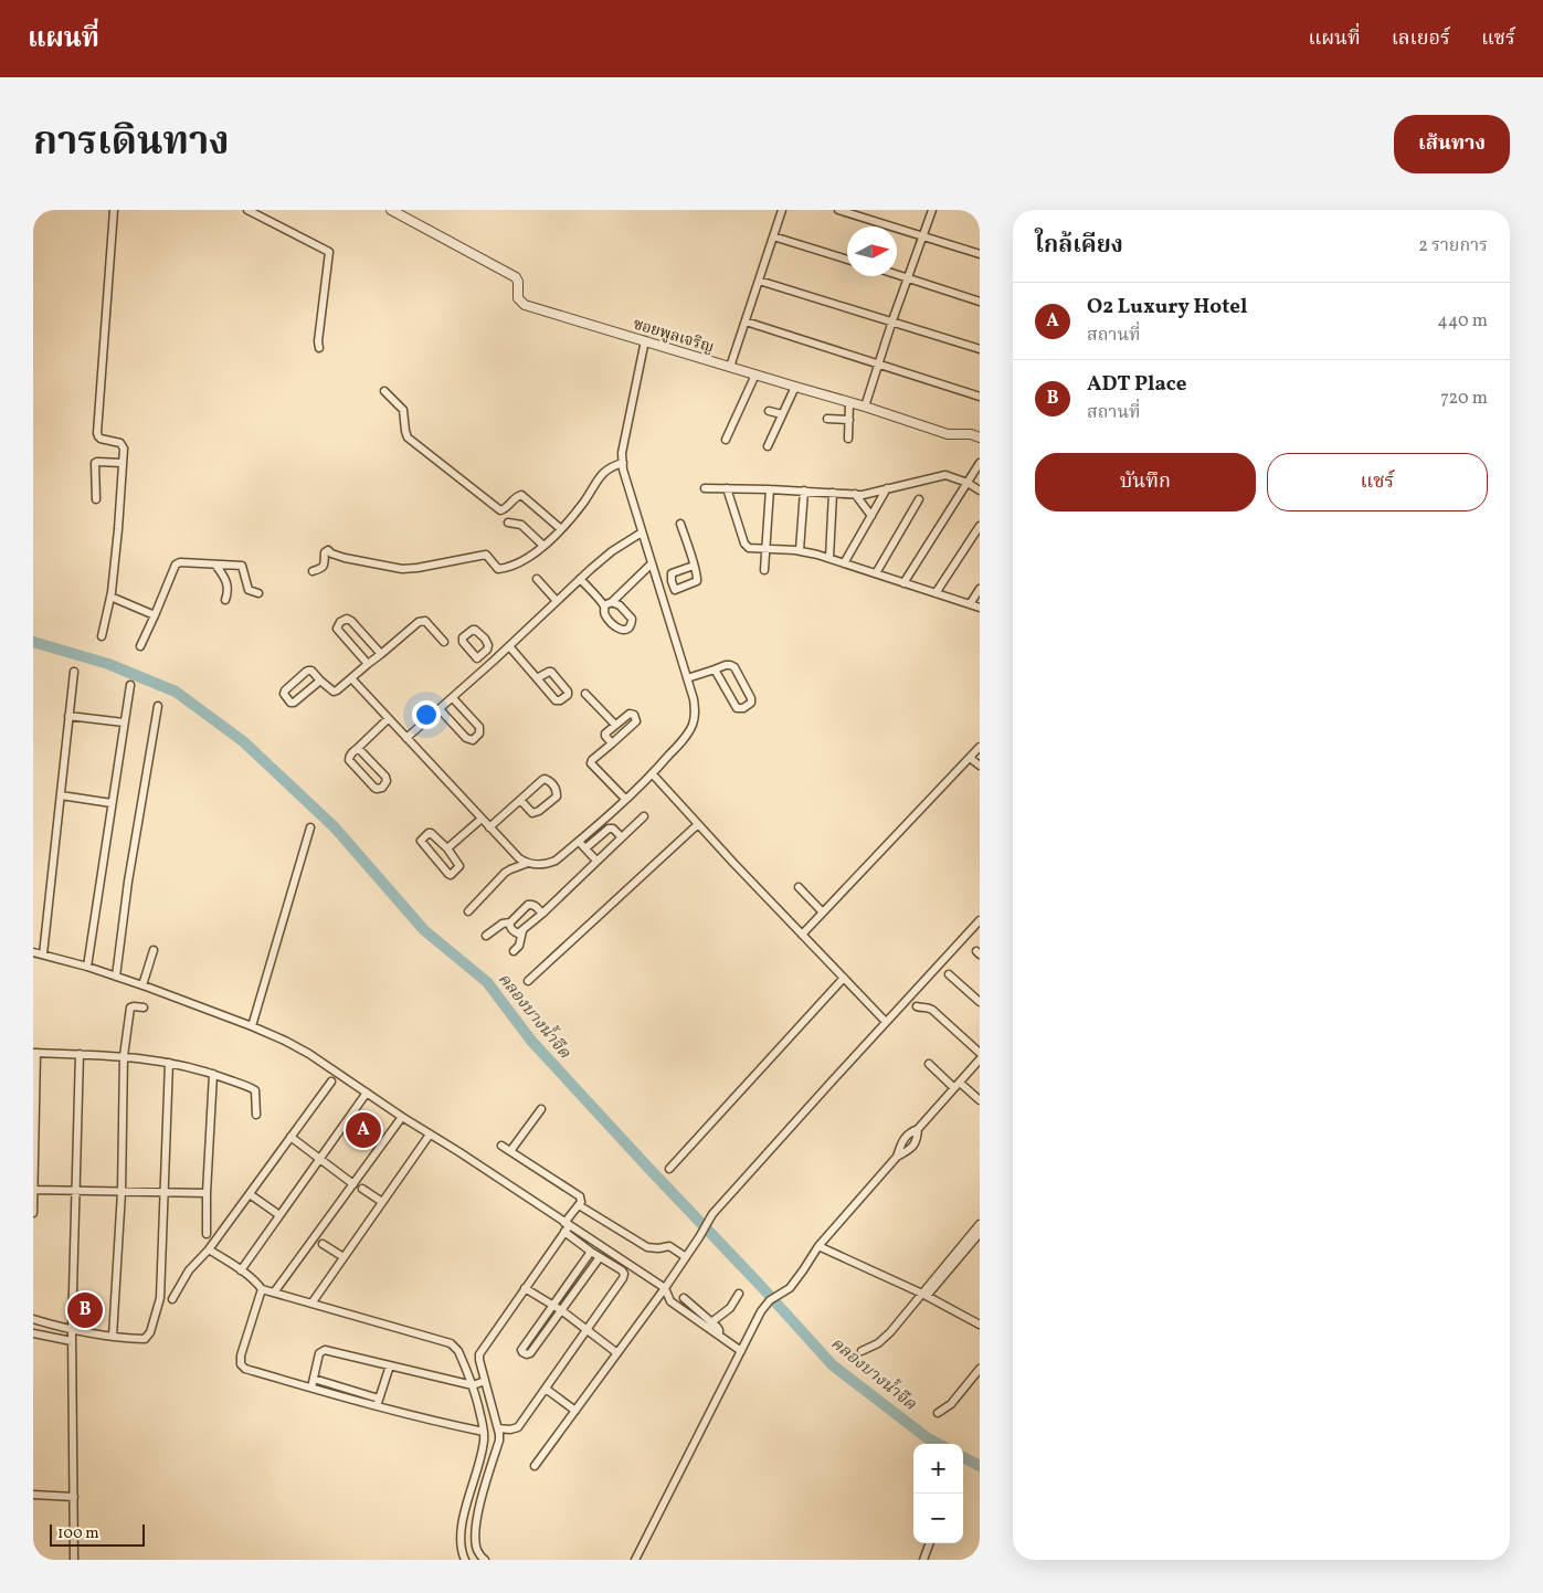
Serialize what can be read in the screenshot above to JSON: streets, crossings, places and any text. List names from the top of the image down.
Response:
{
  "streets": {
    "street": ["ซอยพูลเจริญ"]
  },
  "water": ["คลองบางน้ำจืด"],
  "scale_bar": "100 m",
  "north": "right",
  "page": {
    "header": "แผนที่",
    "nav": ["แผนที่", "เลเยอร์", "แชร์"],
    "title": "การเดินทาง",
    "buttons": [
      "เส้นทาง",
      ["บันทึก", "แชร์"]
    ],
    "heading": ["ใกล้เคียง", "2 รายการ"],
    "list": [
      {
        "mark": "A",
        "name": "O2 Luxury Hotel",
        "note": "สถานที่",
        "value": "440 m"
      },
      {
        "mark": "B",
        "name": "ADT Place",
        "note": "สถานที่",
        "value": "720 m"
      }
    ],
    "pins": ["A", "B"],
    "map_buttons": ["+", "−"],
    "scale": "100 m"
  }
}
